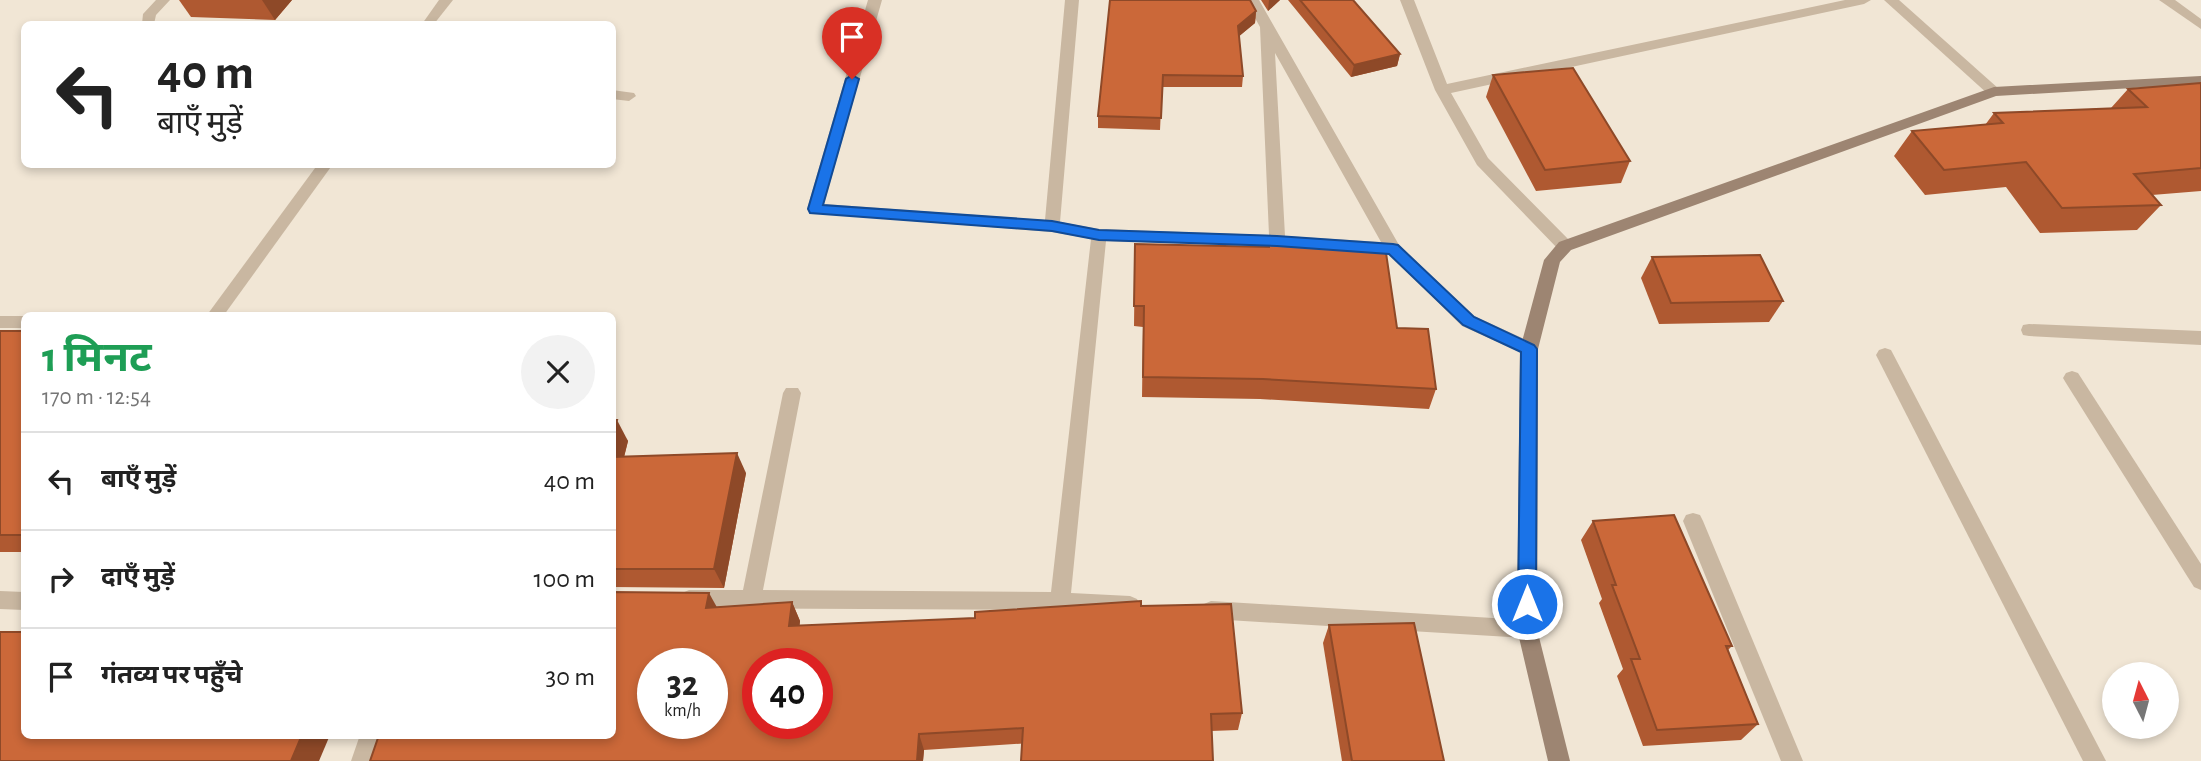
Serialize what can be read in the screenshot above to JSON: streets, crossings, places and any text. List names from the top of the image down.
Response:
{
  "north": "top",
  "page": {
    "turn": ["40 m", "बाएँ मुड़ें"],
    "heading": ["1 मिनट", "170 m · 12:54"],
    "list": [
      {
        "name": "बाएँ मुड़ें",
        "value": "40 m"
      },
      {
        "name": "दाएँ मुड़ें",
        "value": "100 m"
      },
      {
        "name": "गंतव्य पर पहुँचे",
        "value": "30 m"
      }
    ],
    "speed": "32 km/h",
    "limit": "40"
  }
}
